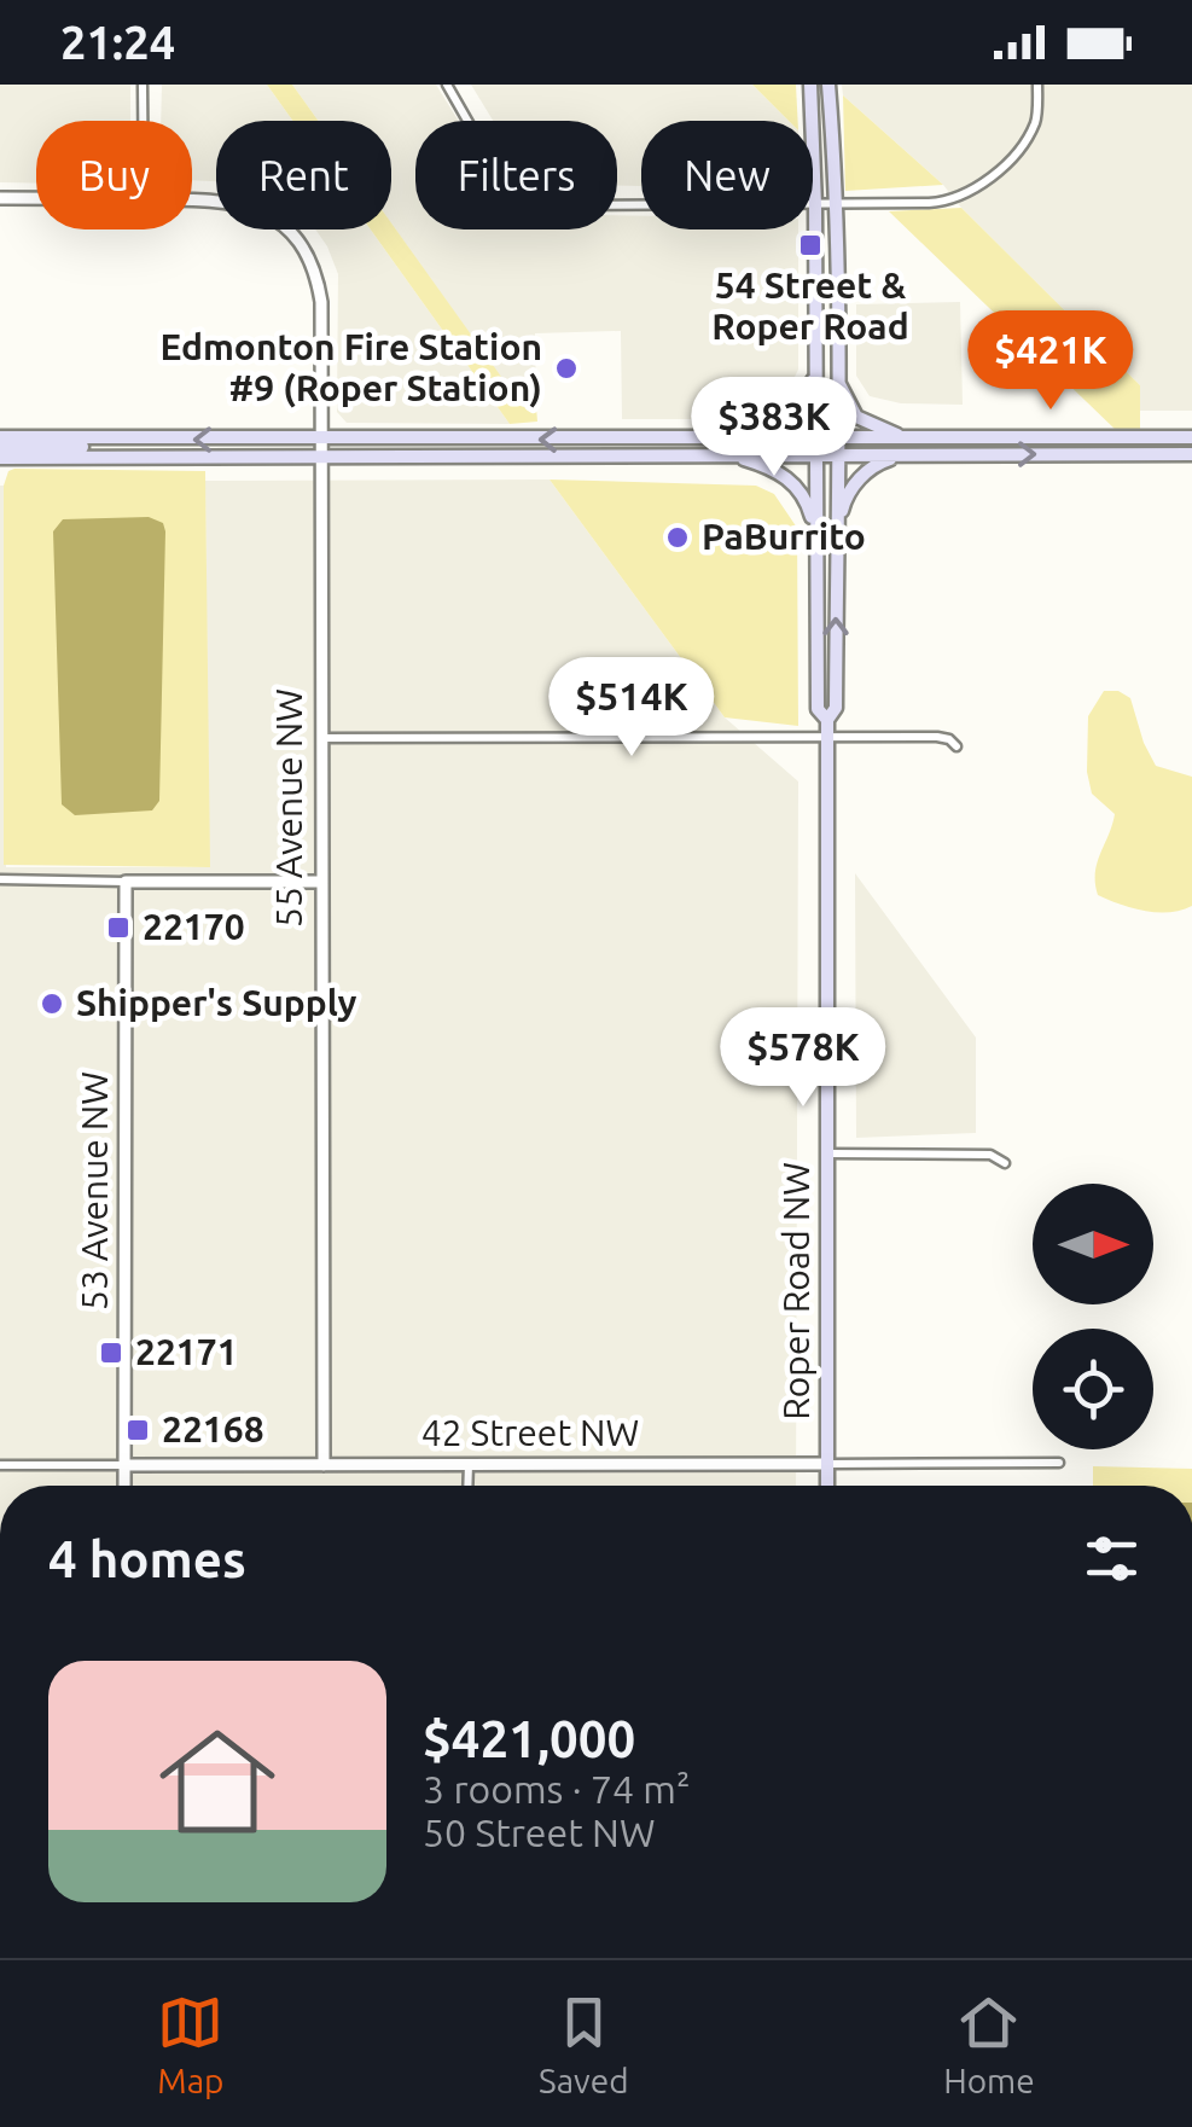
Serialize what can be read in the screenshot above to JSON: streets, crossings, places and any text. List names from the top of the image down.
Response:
{
  "streets": {
    "main road": ["Roper Road NW"],
    "street": ["55 Avenue NW", "53 Avenue NW", "42 Street NW"]
  },
  "crossings": [
    ["55 Avenue NW", "42 Street NW"],
    ["53 Avenue NW", "42 Street NW"],
    ["Roper Road NW", "42 Street NW"]
  ],
  "places": {
    "transit": [
      "54 Street & Roper Road",
      "22170",
      "22171",
      "22168"
    ],
    "other": ["Edmonton Fire Station #9 (Roper Station)", "PaBurrito", "Shipper's Supply"]
  },
  "north": "right",
  "page": {
    "status": "21:24",
    "chip": [
      "Buy",
      "Rent",
      "Filters",
      "New"
    ],
    "price": [
      "$421K",
      "$383K",
      "$514K",
      "$578K"
    ],
    "heading": "4 homes",
    "list": [
      {
        "name": "$421,000",
        "note": "3 rooms · 74 m² · 50 Street NW"
      }
    ],
    "tabs": ["Map", "Saved", "Home"]
  }
}
